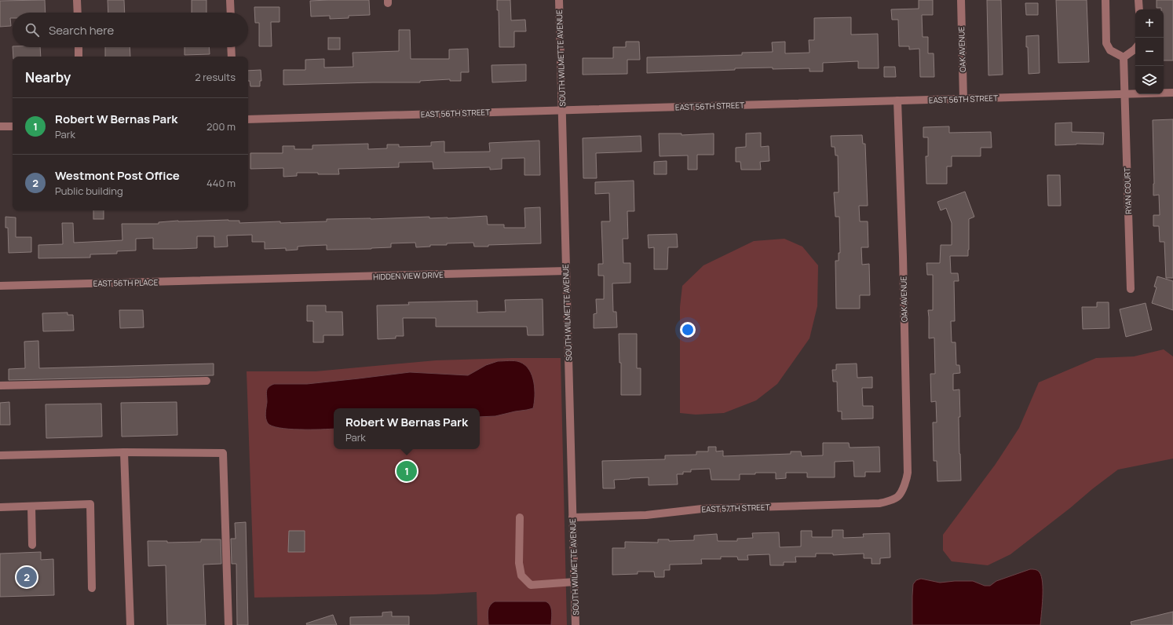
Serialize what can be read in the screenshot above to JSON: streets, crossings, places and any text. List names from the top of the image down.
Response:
{
  "streets": {
    "street": [
      "OAK AVENUE",
      "SOUTH WILMETTE AVENUE",
      "EAST 56TH STREET",
      "RYAN COURT",
      "HIDDEN VIEW DRIVE",
      "EAST 56TH PLACE",
      "EAST 57TH STREET"
    ]
  },
  "crossings": [
    ["OAK AVENUE", "EAST 56TH STREET"],
    ["OAK AVENUE", "EAST 57TH STREET"],
    ["SOUTH WILMETTE AVENUE", "EAST 56TH STREET"],
    ["SOUTH WILMETTE AVENUE", "HIDDEN VIEW DRIVE"],
    ["SOUTH WILMETTE AVENUE", "EAST 57TH STREET"],
    ["EAST 56TH STREET", "RYAN COURT"],
    ["HIDDEN VIEW DRIVE", "EAST 56TH PLACE"]
  ],
  "page": {
    "map_buttons": ["+", "−"],
    "search": "Search here",
    "heading": ["Nearby", "2 results"],
    "list": [
      {
        "mark": "1",
        "name": "Robert W Bernas Park",
        "note": "Park",
        "value": "200 m"
      },
      {
        "mark": "2",
        "name": "Westmont Post Office",
        "note": "Public building",
        "value": "440 m"
      }
    ],
    "popup": ["Robert W Bernas Park", "Park"],
    "pins": ["1", "2"]
  }
}
